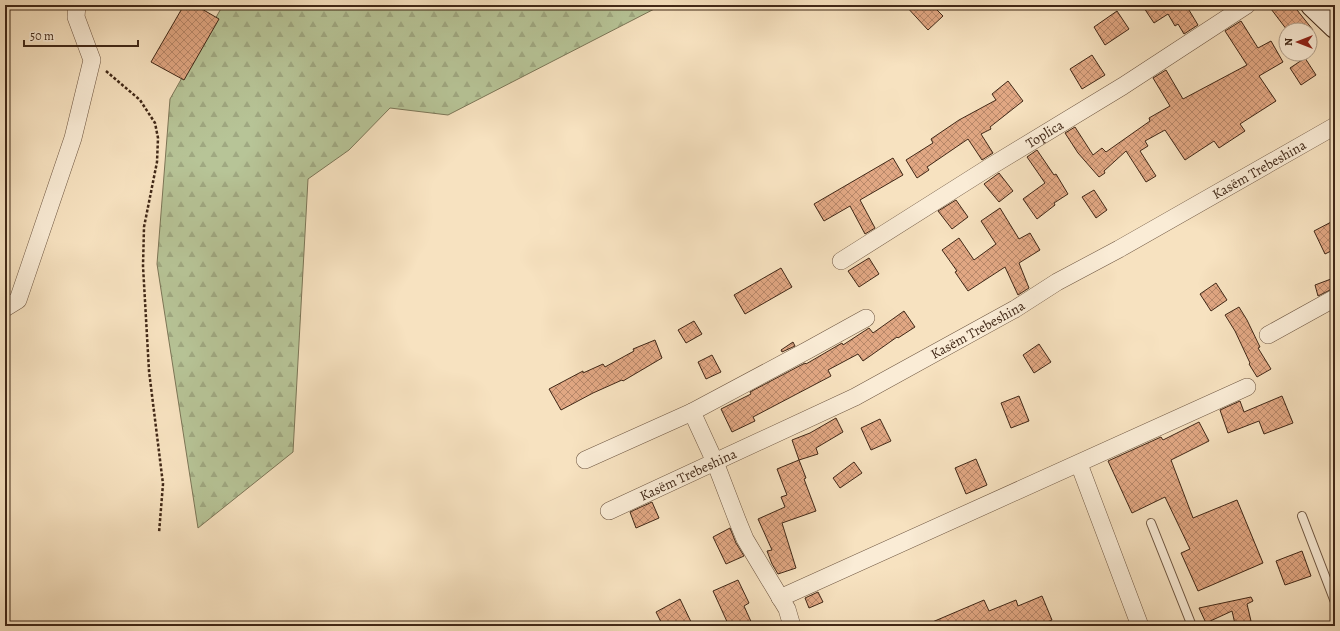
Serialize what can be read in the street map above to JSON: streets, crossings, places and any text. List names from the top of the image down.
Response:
{
  "streets": {
    "street": ["Toplica", "Kasëm Trebeshina"]
  },
  "scale_bar": "50 m",
  "north": "left"
}
